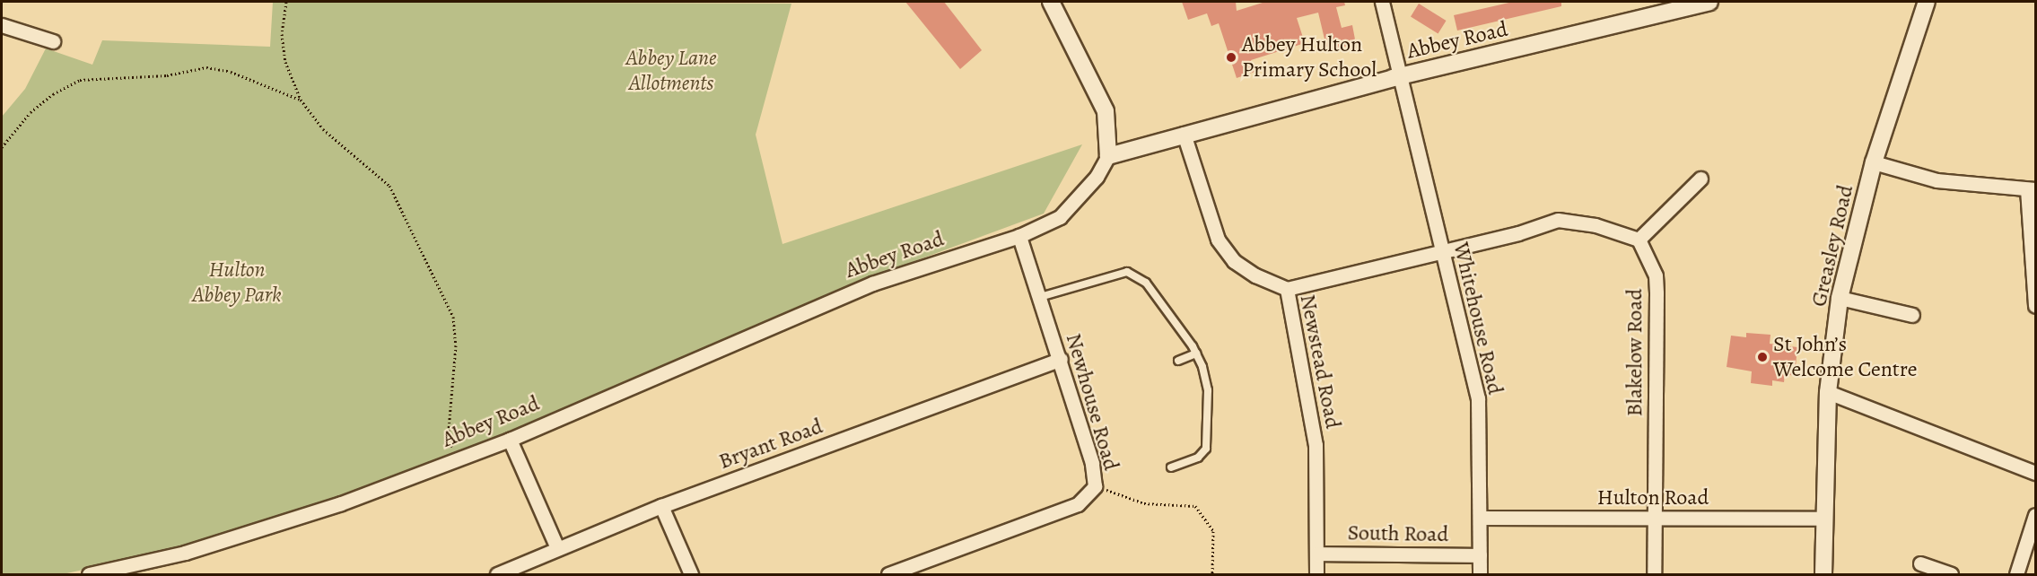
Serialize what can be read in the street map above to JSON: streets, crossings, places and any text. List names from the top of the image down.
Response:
{
  "streets": {
    "street": [
      "Abbey Road",
      "Greasley Road",
      "Whitehouse Road",
      "Blakelow Road",
      "Newstead Road",
      "Newhouse Road",
      "Bryant Road",
      "Hulton Road",
      "South Road"
    ]
  },
  "crossings": [
    ["Abbey Road", "Whitehouse Road"],
    ["Abbey Road", "Newstead Road"],
    ["Abbey Road", "Newhouse Road"],
    ["Greasley Road", "Hulton Road"],
    ["Whitehouse Road", "Hulton Road"],
    ["Whitehouse Road", "South Road"],
    ["Blakelow Road", "Hulton Road"],
    ["Newstead Road", "South Road"],
    ["Newhouse Road", "Bryant Road"]
  ],
  "parks": ["Abbey Lane Allotments", "Hulton Abbey Park"],
  "places": ["Abbey Hulton Primary School", "St John’s Welcome Centre"]
}
